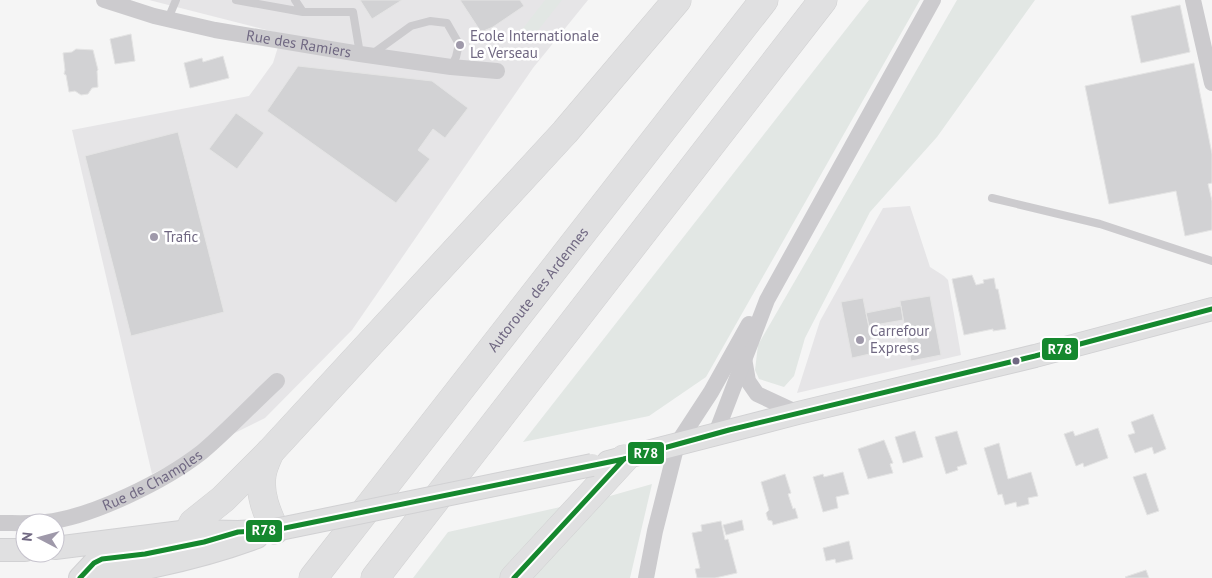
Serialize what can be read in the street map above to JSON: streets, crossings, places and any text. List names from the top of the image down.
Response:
{
  "streets": {
    "highway": ["Autoroute des Ardennes"],
    "street": ["Rue des Ramiers", "Rue de Champles"]
  },
  "places": ["Ecole Internationale Le Verseau", "Trafic", "Carrefour Express"],
  "lines": ["transit line R78"],
  "north": "left"
}
